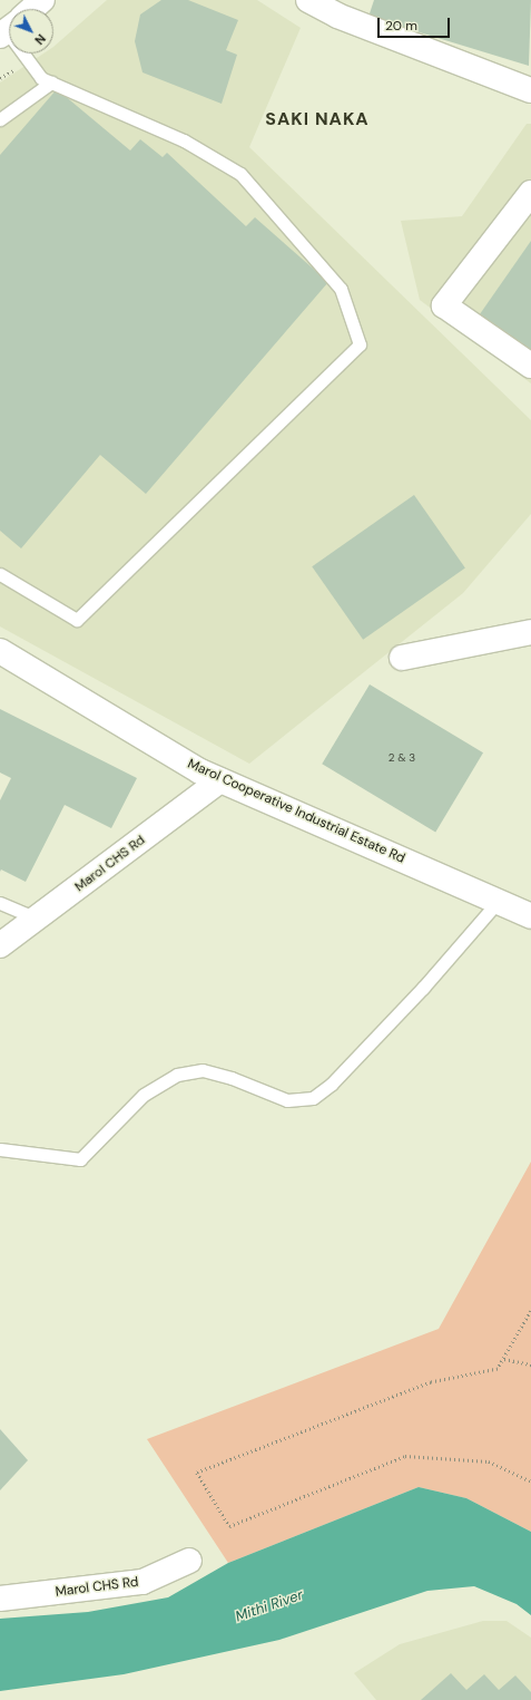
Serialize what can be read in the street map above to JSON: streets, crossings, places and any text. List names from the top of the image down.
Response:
{
  "streets": {
    "street": ["Marol Cooperative Industrial Estate Rd", "Marol CHS Rd"]
  },
  "crossings": [
    ["Marol Cooperative Industrial Estate Rd", "Marol CHS Rd"]
  ],
  "districts": ["SAKI NAKA"],
  "water": ["Mithi River"],
  "house_numbers": ["2 & 3"],
  "scale_bar": "20 m",
  "north": "bottom right"
}
